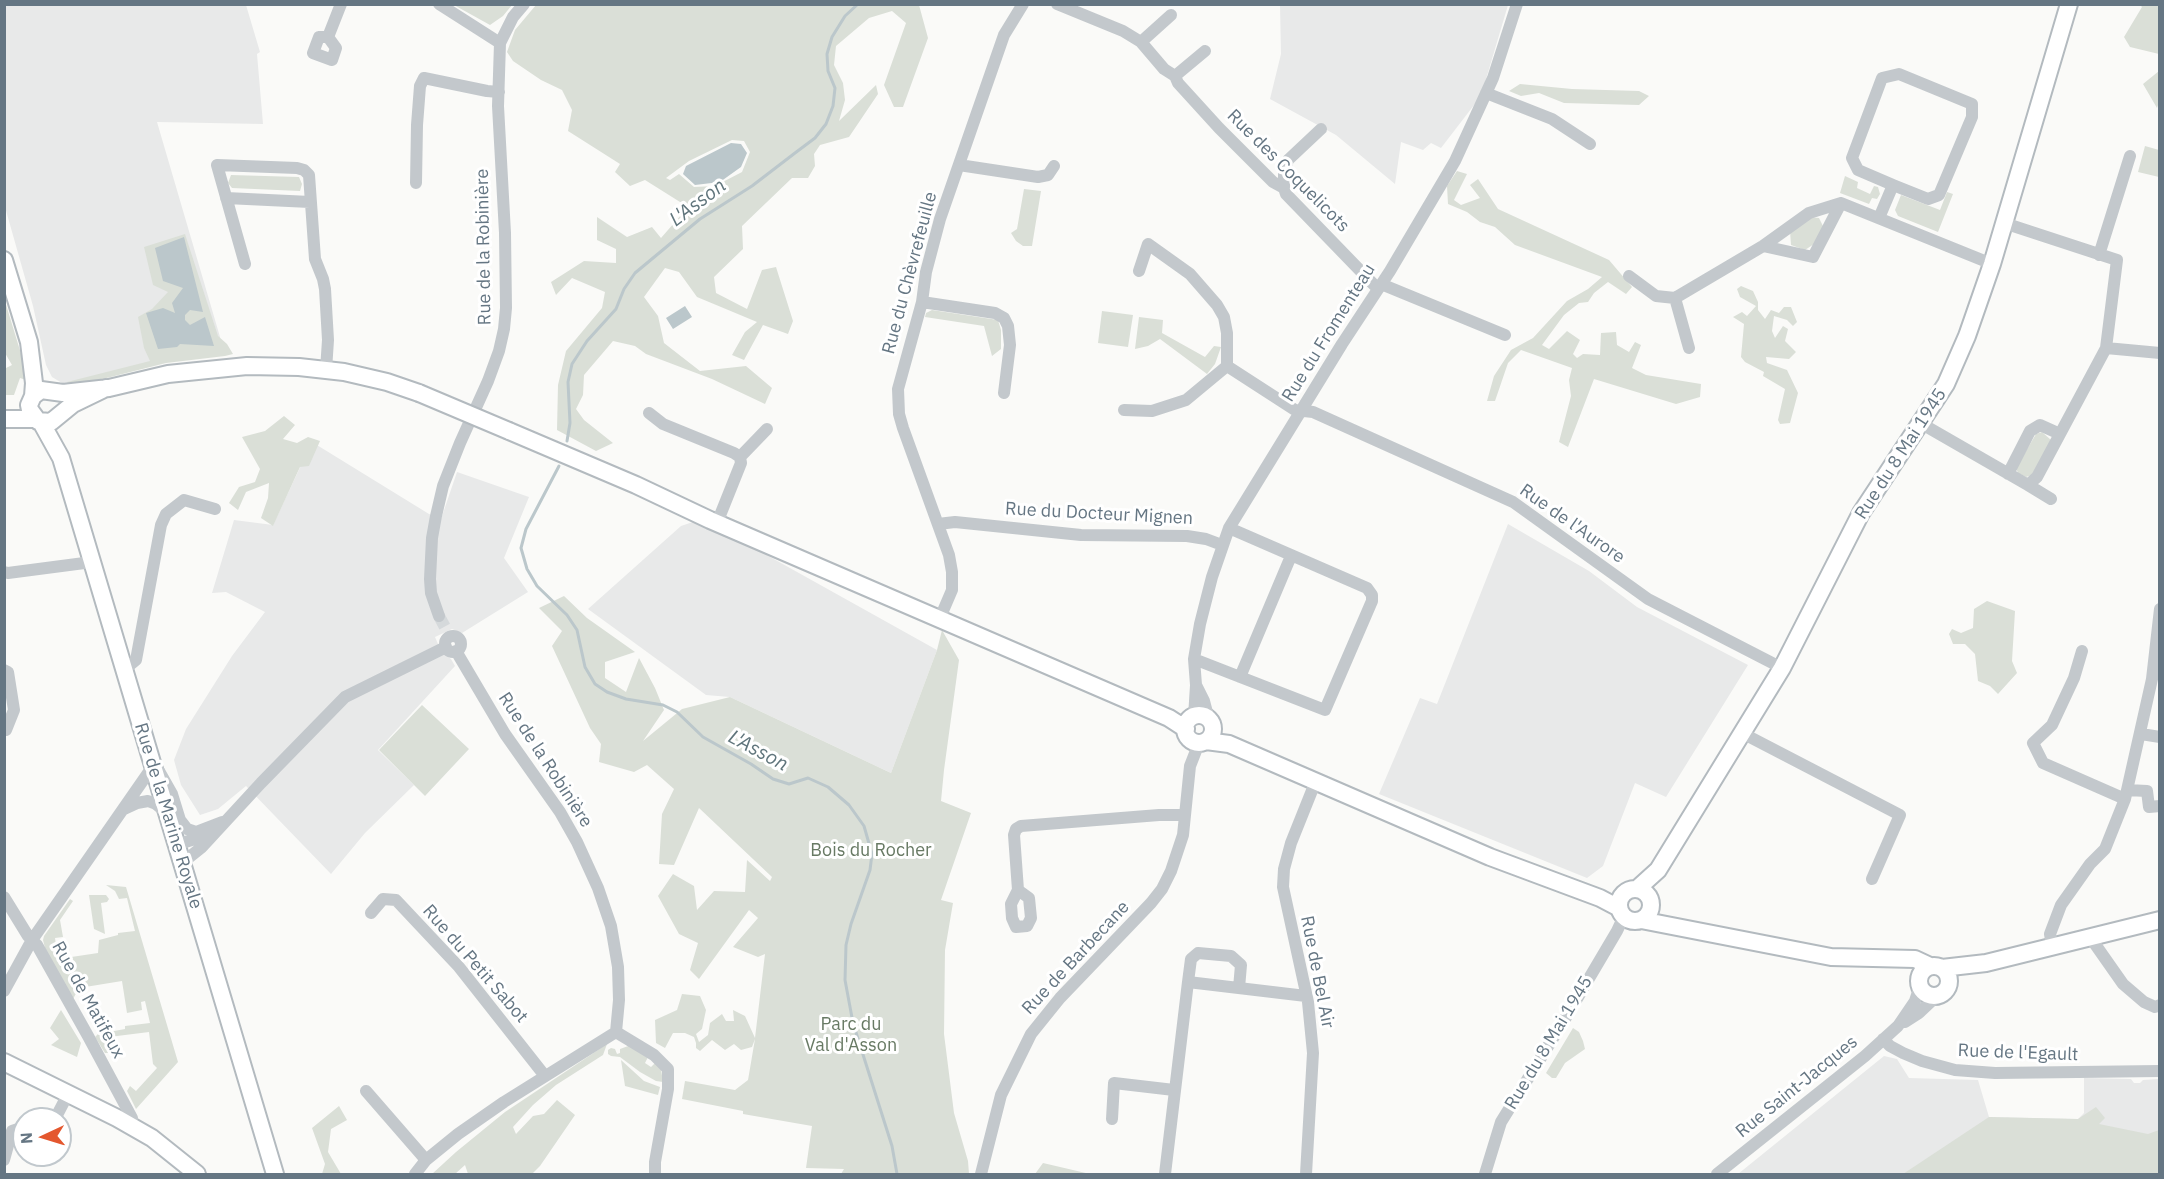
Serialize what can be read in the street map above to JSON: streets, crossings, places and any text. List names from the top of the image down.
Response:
{
  "streets": {
    "main road": ["Rue du 8 Mai 1945", "Rue de la Marine Royale"],
    "street": [
      "Rue des Coquelicots",
      "Rue de la Robinière",
      "Rue du Chèvrefeuille",
      "Rue du Fromenteau",
      "Rue du Docteur Mignen",
      "Rue de l'Aurore",
      "Rue de Barbecane",
      "Rue du Petit Sabot",
      "Rue de Bel Air",
      "Rue de Matifeux",
      "Rue de l'Egault",
      "Rue Saint-Jacques"
    ]
  },
  "crossings": [
    ["Rue des Coquelicots", "Rue du Fromenteau"],
    ["Rue du Chèvrefeuille", "Rue du Docteur Mignen"],
    ["Rue du Fromenteau", "Rue du Docteur Mignen"],
    ["Rue du Fromenteau", "Rue de l'Aurore"],
    ["Rue du Fromenteau", "Rue de Barbecane"],
    ["Rue du 8 Mai 1945", "Rue de l'Aurore"],
    ["Rue de l'Egault", "Rue Saint-Jacques"]
  ],
  "water": ["L'Asson"],
  "parks": ["Bois du Rocher", "Parc du Val d'Asson"],
  "north": "left"
}
